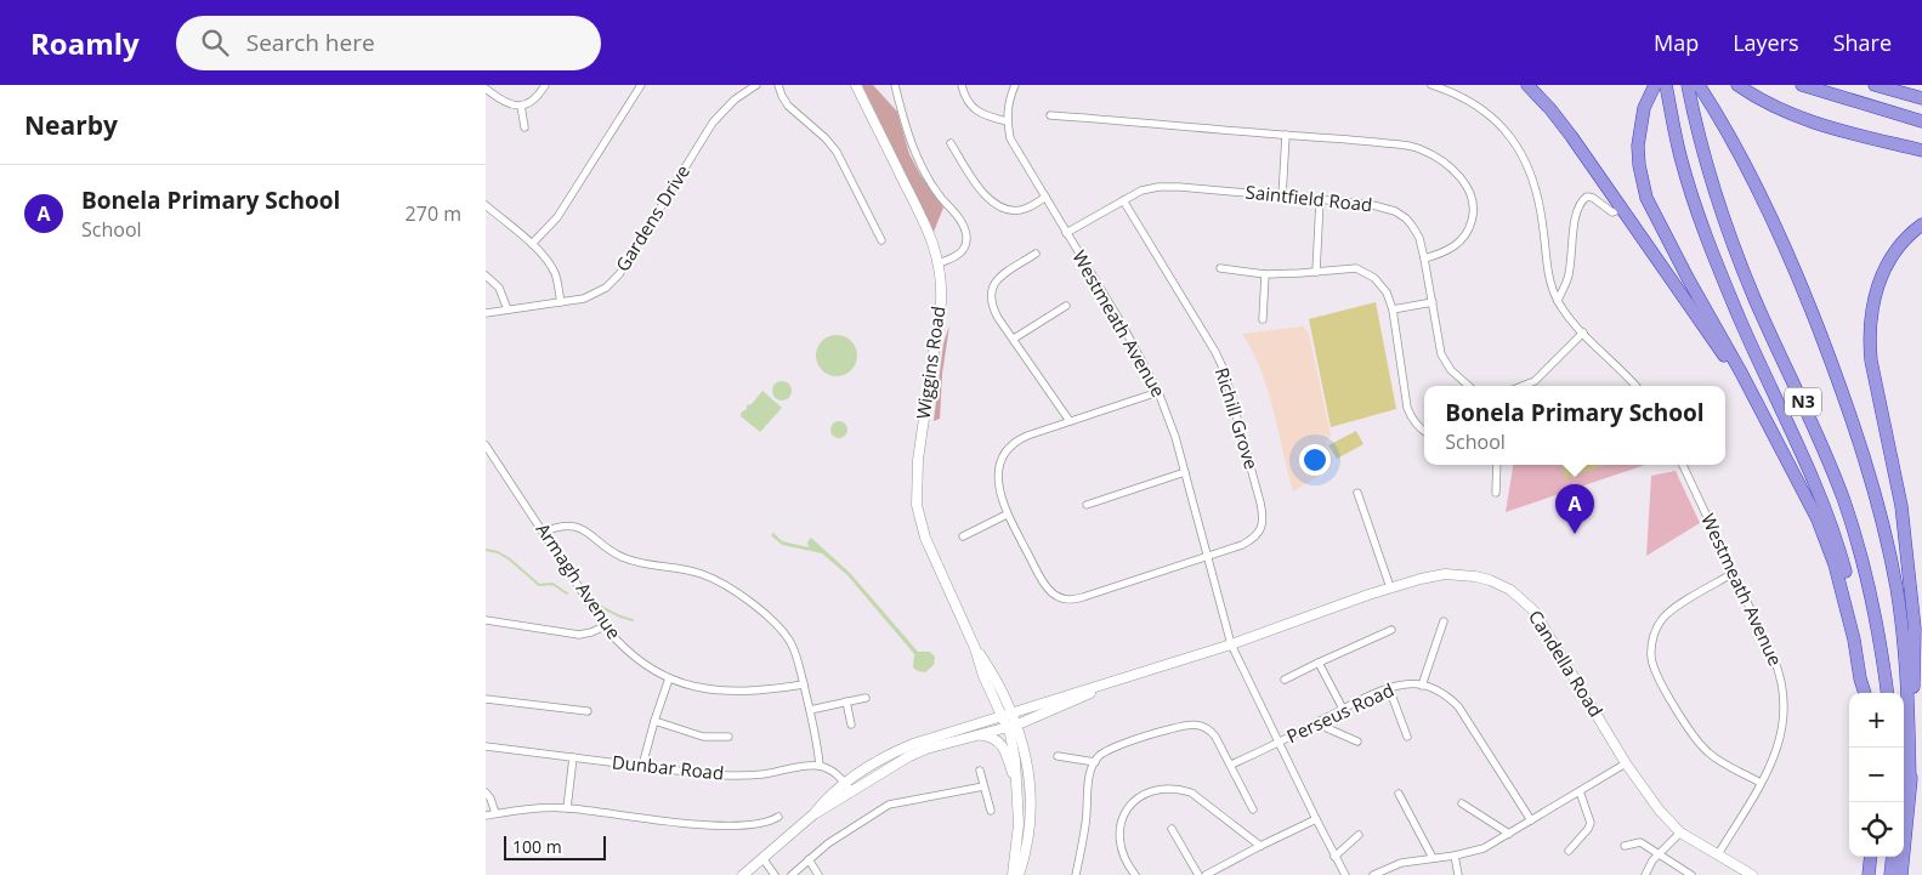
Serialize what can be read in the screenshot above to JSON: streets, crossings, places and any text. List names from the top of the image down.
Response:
{
  "streets": {
    "highway": ["N3"],
    "street": [
      "Saintfield Road",
      "Gardens Drive",
      "Westmeath Avenue",
      "Wiggins Road",
      "Richill Grove",
      "Armagh Avenue",
      "Candella Road",
      "Perseus Road",
      "Dunbar Road"
    ]
  },
  "crossings": [
    ["Saintfield Road", "Westmeath Avenue"],
    ["Saintfield Road", "Richill Grove"],
    ["Westmeath Avenue", "Richill Grove"],
    ["Westmeath Avenue", "Candella Road"],
    ["Westmeath Avenue", "Perseus Road"],
    ["Wiggins Road", "Candella Road"]
  ],
  "scale_bar": "100 m",
  "page": {
    "header": "Roamly",
    "search": "Search here",
    "nav": ["Map", "Layers", "Share"],
    "heading": "Nearby",
    "list": [
      {
        "mark": "A",
        "name": "Bonela Primary School",
        "note": "School",
        "value": "270 m"
      }
    ],
    "popup": ["Bonela Primary School", "School"],
    "pins": "A",
    "map_buttons": ["+", "−"],
    "scale": "100 m"
  }
}
